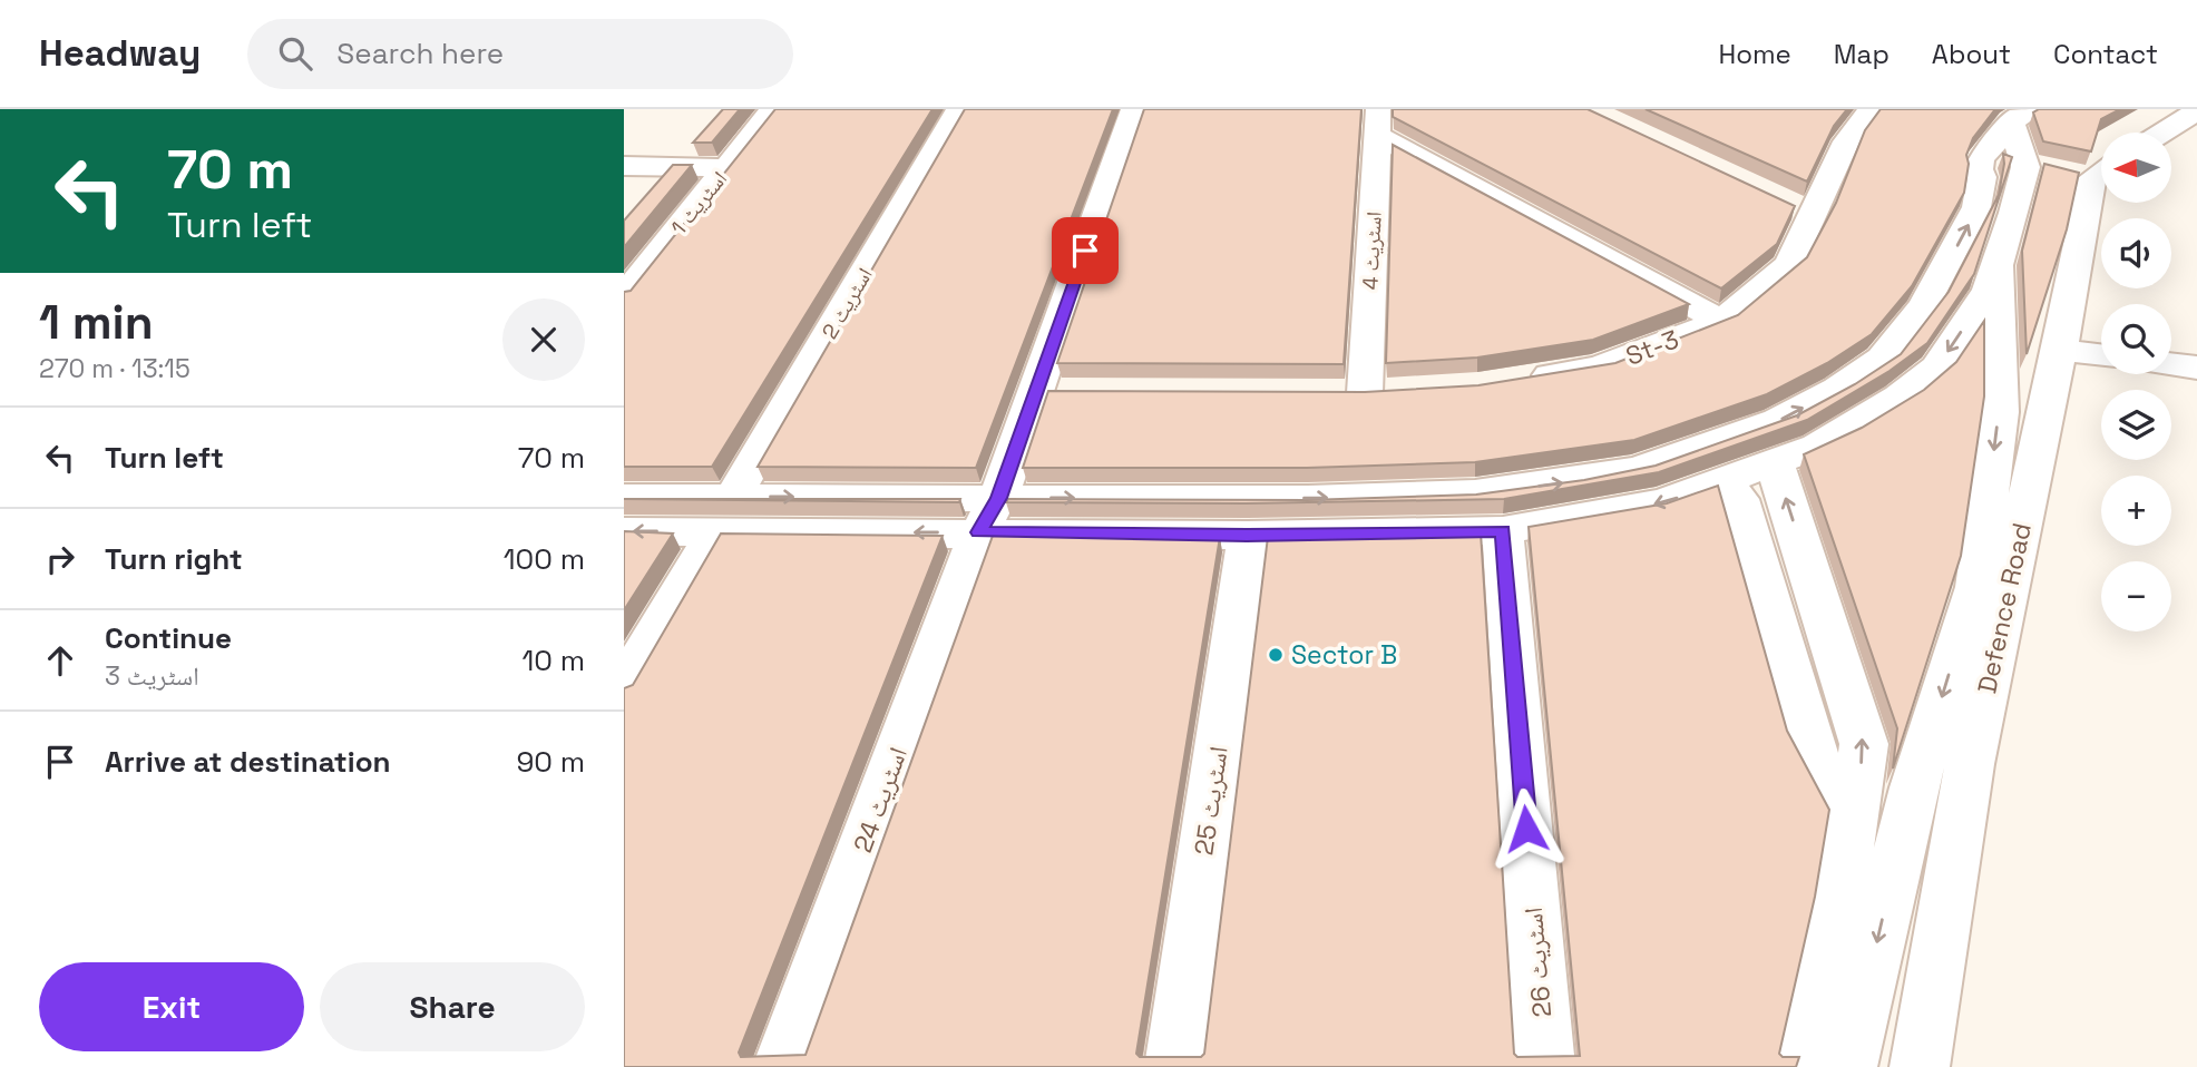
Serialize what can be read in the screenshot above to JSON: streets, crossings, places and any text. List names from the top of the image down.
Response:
{
  "streets": {
    "street": [
      "اسٹریٹ 1",
      "اسٹریٹ 4",
      "اسٹریٹ 2",
      "St-3",
      "Defence Road",
      "اسٹریٹ 24",
      "اسٹریٹ 25",
      "اسٹریٹ 26"
    ]
  },
  "places": ["Sector B"],
  "north": "left",
  "page": {
    "header": "Headway",
    "search": "Search here",
    "nav": [
      "Home",
      "Map",
      "About",
      "Contact"
    ],
    "turn": ["70 m", "Turn left"],
    "map_buttons": ["+", "−"],
    "heading": ["1 min", "270 m · 13:15"],
    "list": [
      {
        "name": "Turn left",
        "value": "70 m"
      },
      {
        "name": "Turn right",
        "value": "100 m"
      },
      {
        "name": "Continue",
        "note": "اسٹریٹ 3",
        "value": "10 m"
      },
      {
        "name": "Arrive at destination",
        "value": "90 m"
      }
    ],
    "buttons": ["Exit", "Share"]
  }
}
